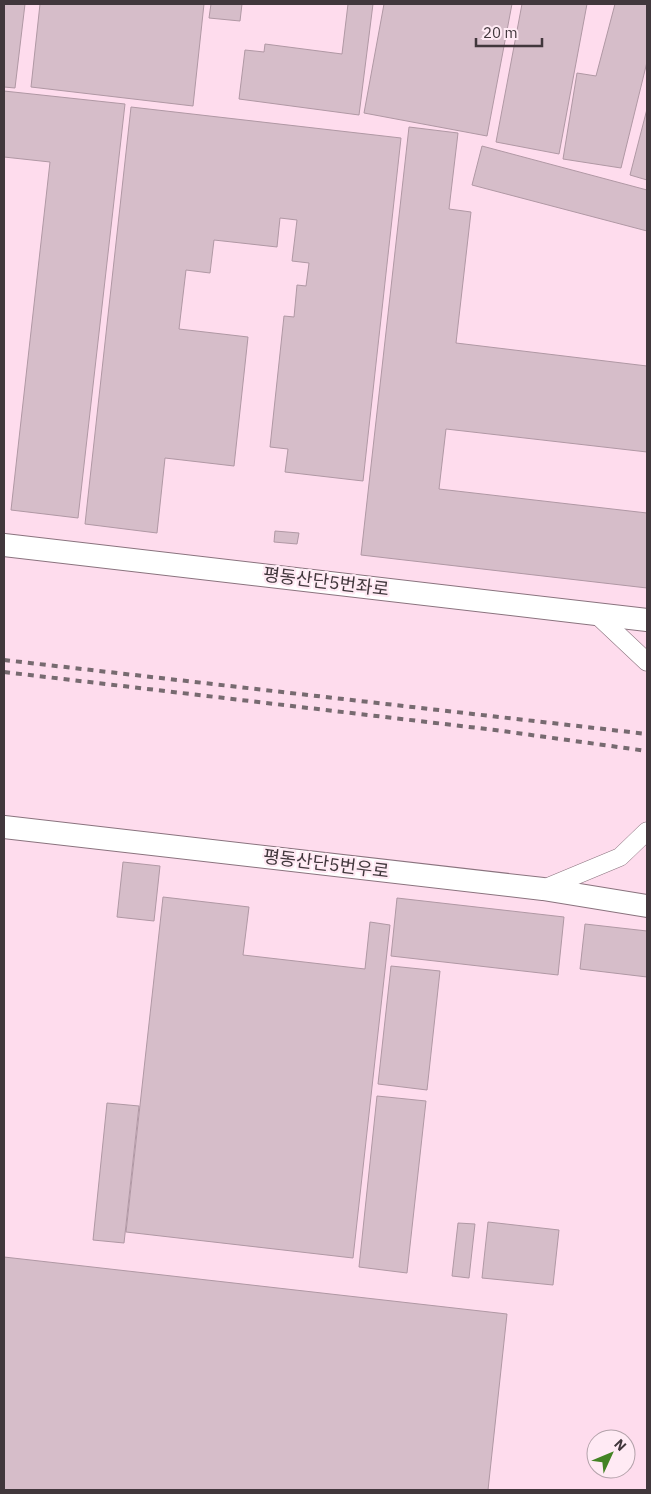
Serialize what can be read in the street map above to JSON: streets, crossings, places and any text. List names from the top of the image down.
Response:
{
  "streets": {
    "street": ["평동산단5번좌로", "평동산단5번우로"]
  },
  "scale_bar": "20 m",
  "north": "top right"
}
